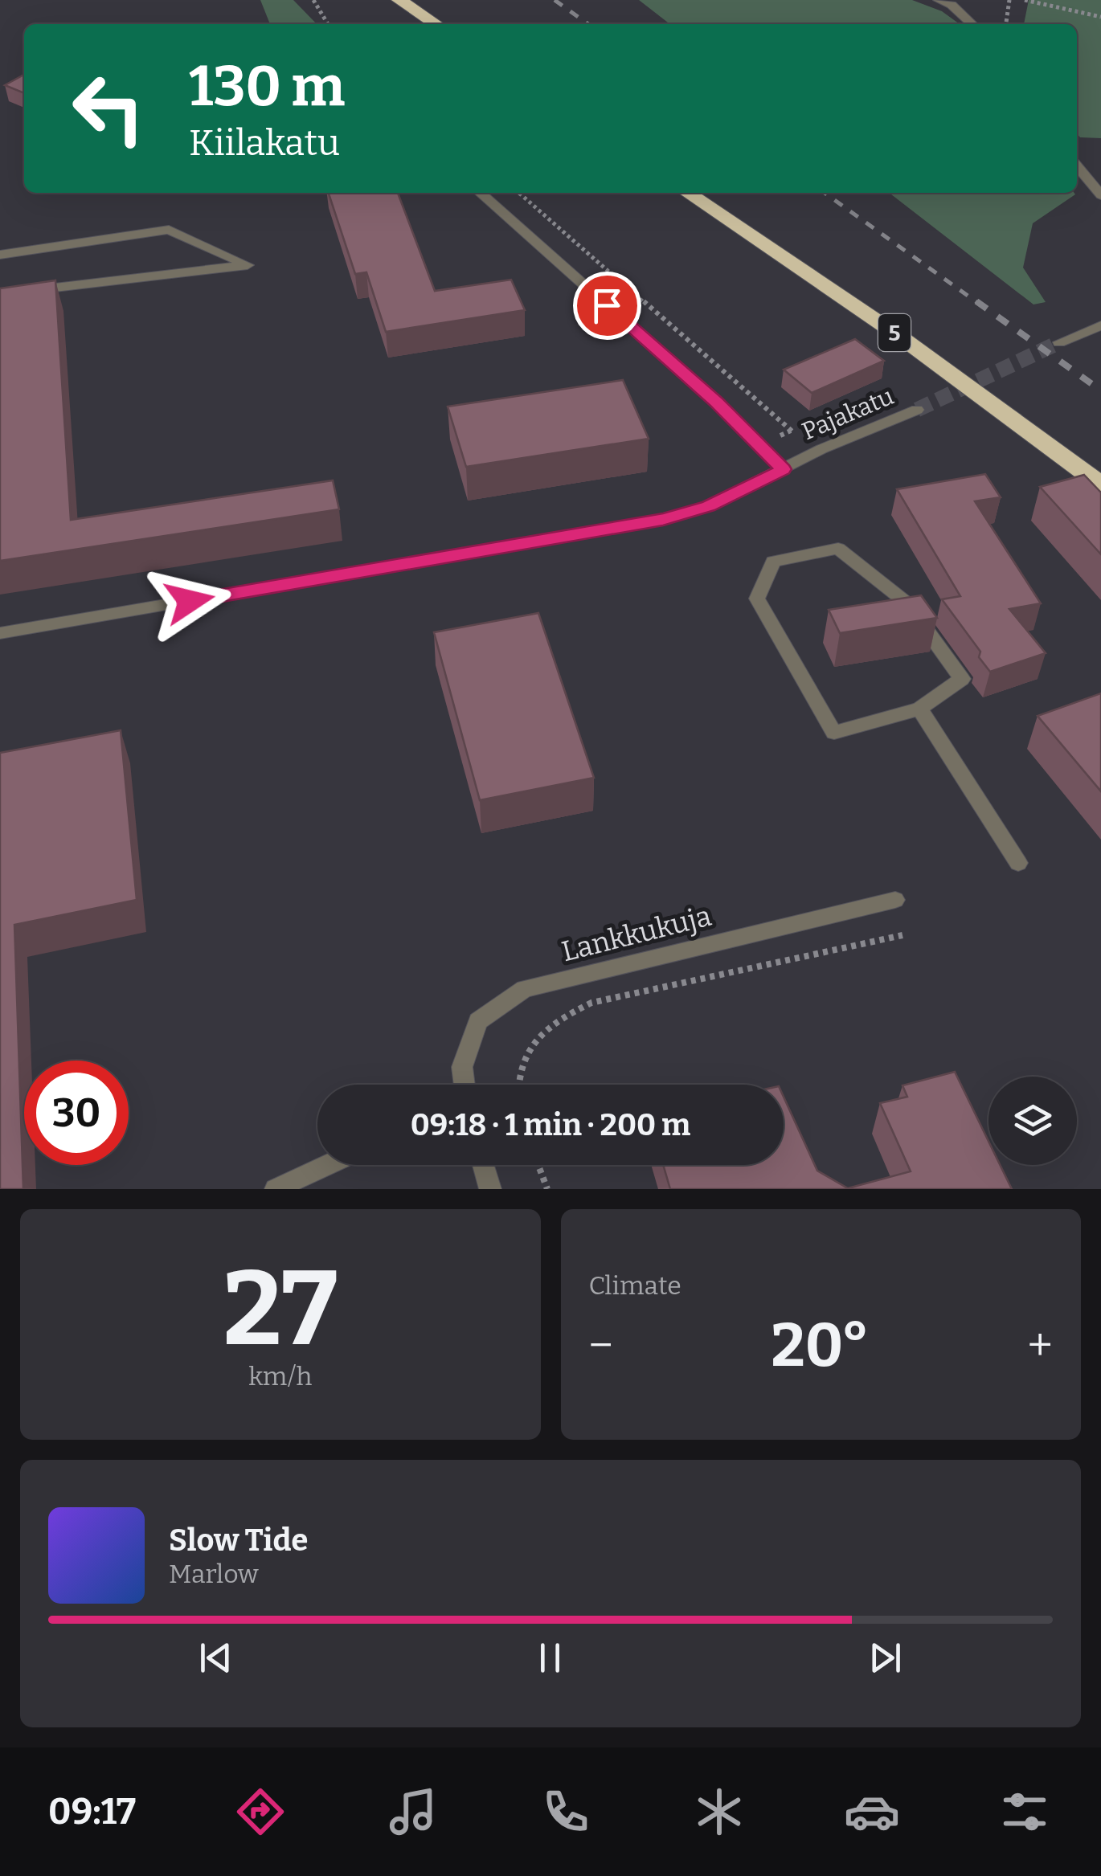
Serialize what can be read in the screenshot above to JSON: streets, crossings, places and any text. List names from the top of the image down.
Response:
{
  "streets": {
    "highway": ["5"],
    "street": ["Pajakatu", "Lankkukuja"]
  },
  "page": {
    "turn": ["130 m", "Kiilakatu"],
    "limit": "30",
    "trip": "09:18 · 1 min · 200 m",
    "tile": [
      ["27", "km/h"],
      "Climate"
    ],
    "heat": ["−", "20°", "+"],
    "song": ["Slow Tide", "Marlow"],
    "tabs": "09:17"
  }
}
